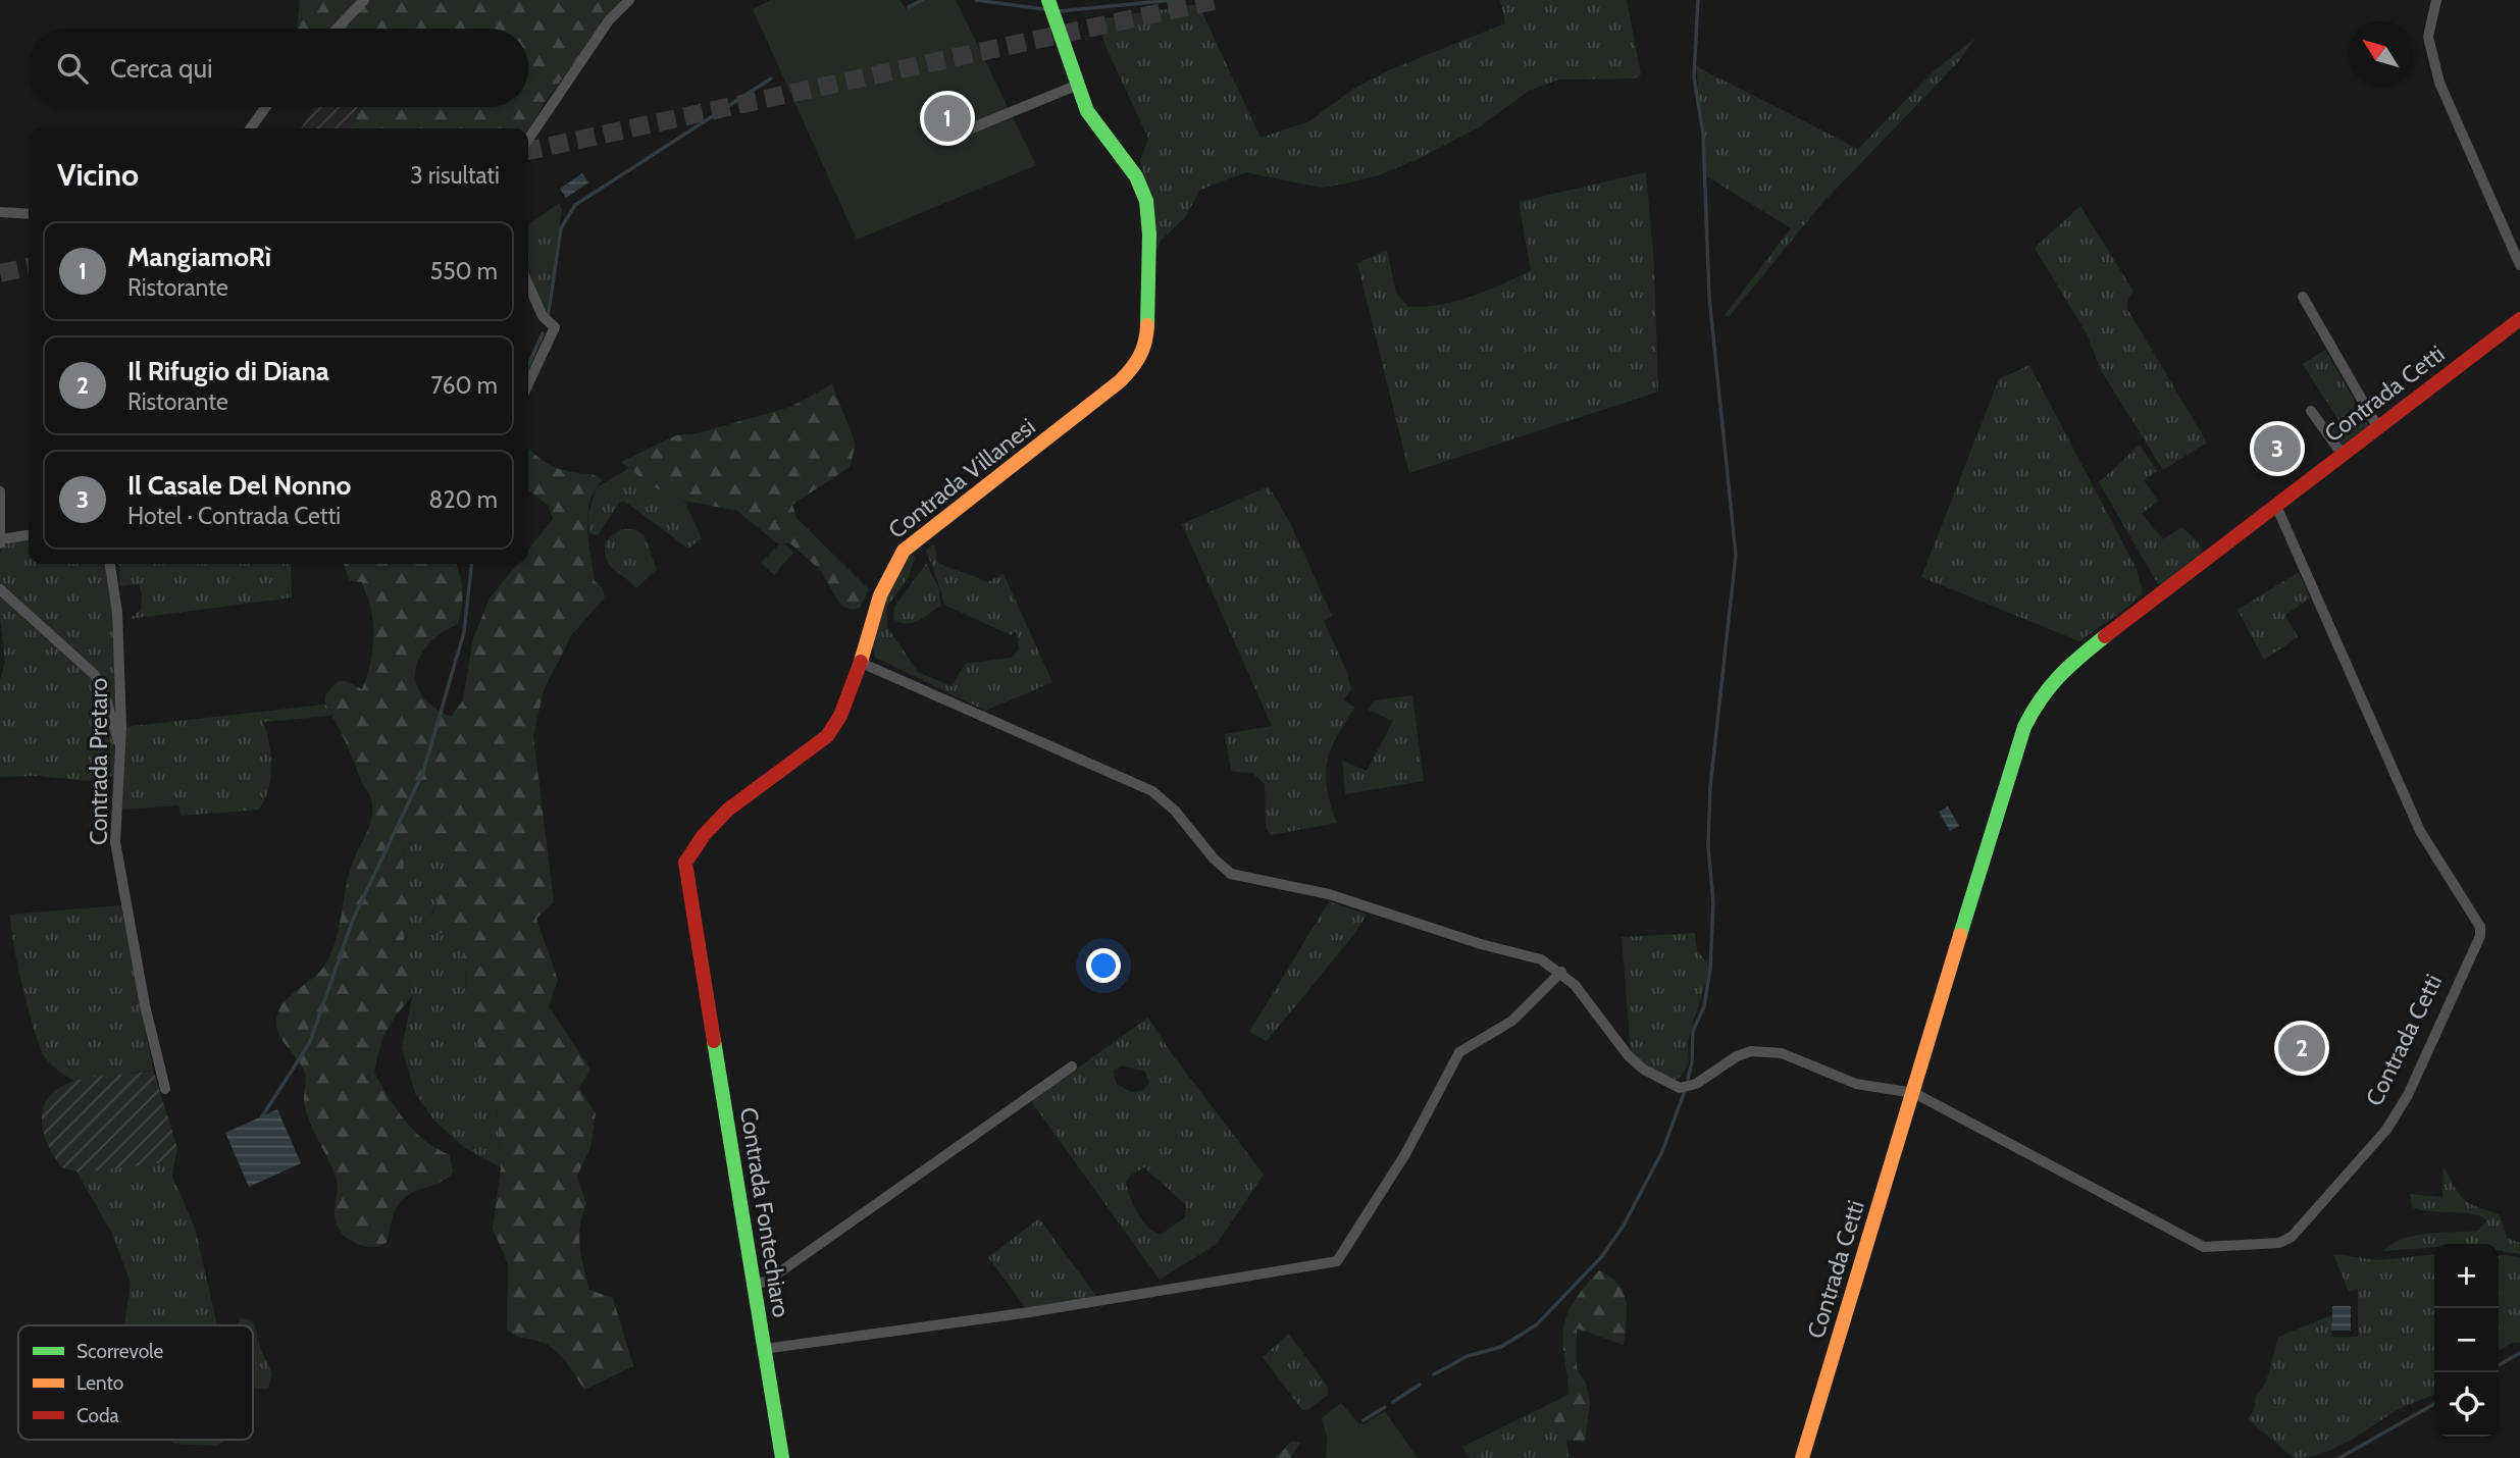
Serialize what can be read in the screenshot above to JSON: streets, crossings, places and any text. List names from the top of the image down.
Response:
{
  "streets": {
    "street": [
      "Contrada Cetti",
      "Contrada Villanesi",
      "Contrada Pretaro",
      "Contrada Fontechiaro"
    ]
  },
  "crossings": [
    ["Contrada Villanesi", "Contrada Fontechiaro"]
  ],
  "legend": ["Scorrevole", "Lento", "Coda"],
  "north": "top left",
  "page": {
    "search": "Cerca qui",
    "pins": ["1", "3", "2"],
    "heading": ["Vicino", "3 risultati"],
    "list": [
      {
        "mark": "1",
        "name": "MangiamoRì",
        "note": "Ristorante",
        "value": "550 m"
      },
      {
        "mark": "2",
        "name": "Il Rifugio di Diana",
        "note": "Ristorante",
        "value": "760 m"
      },
      {
        "mark": "3",
        "name": "Il Casale Del Nonno",
        "note": "Hotel · Contrada Cetti",
        "value": "820 m"
      }
    ],
    "map_buttons": ["+", "−"]
  }
}
